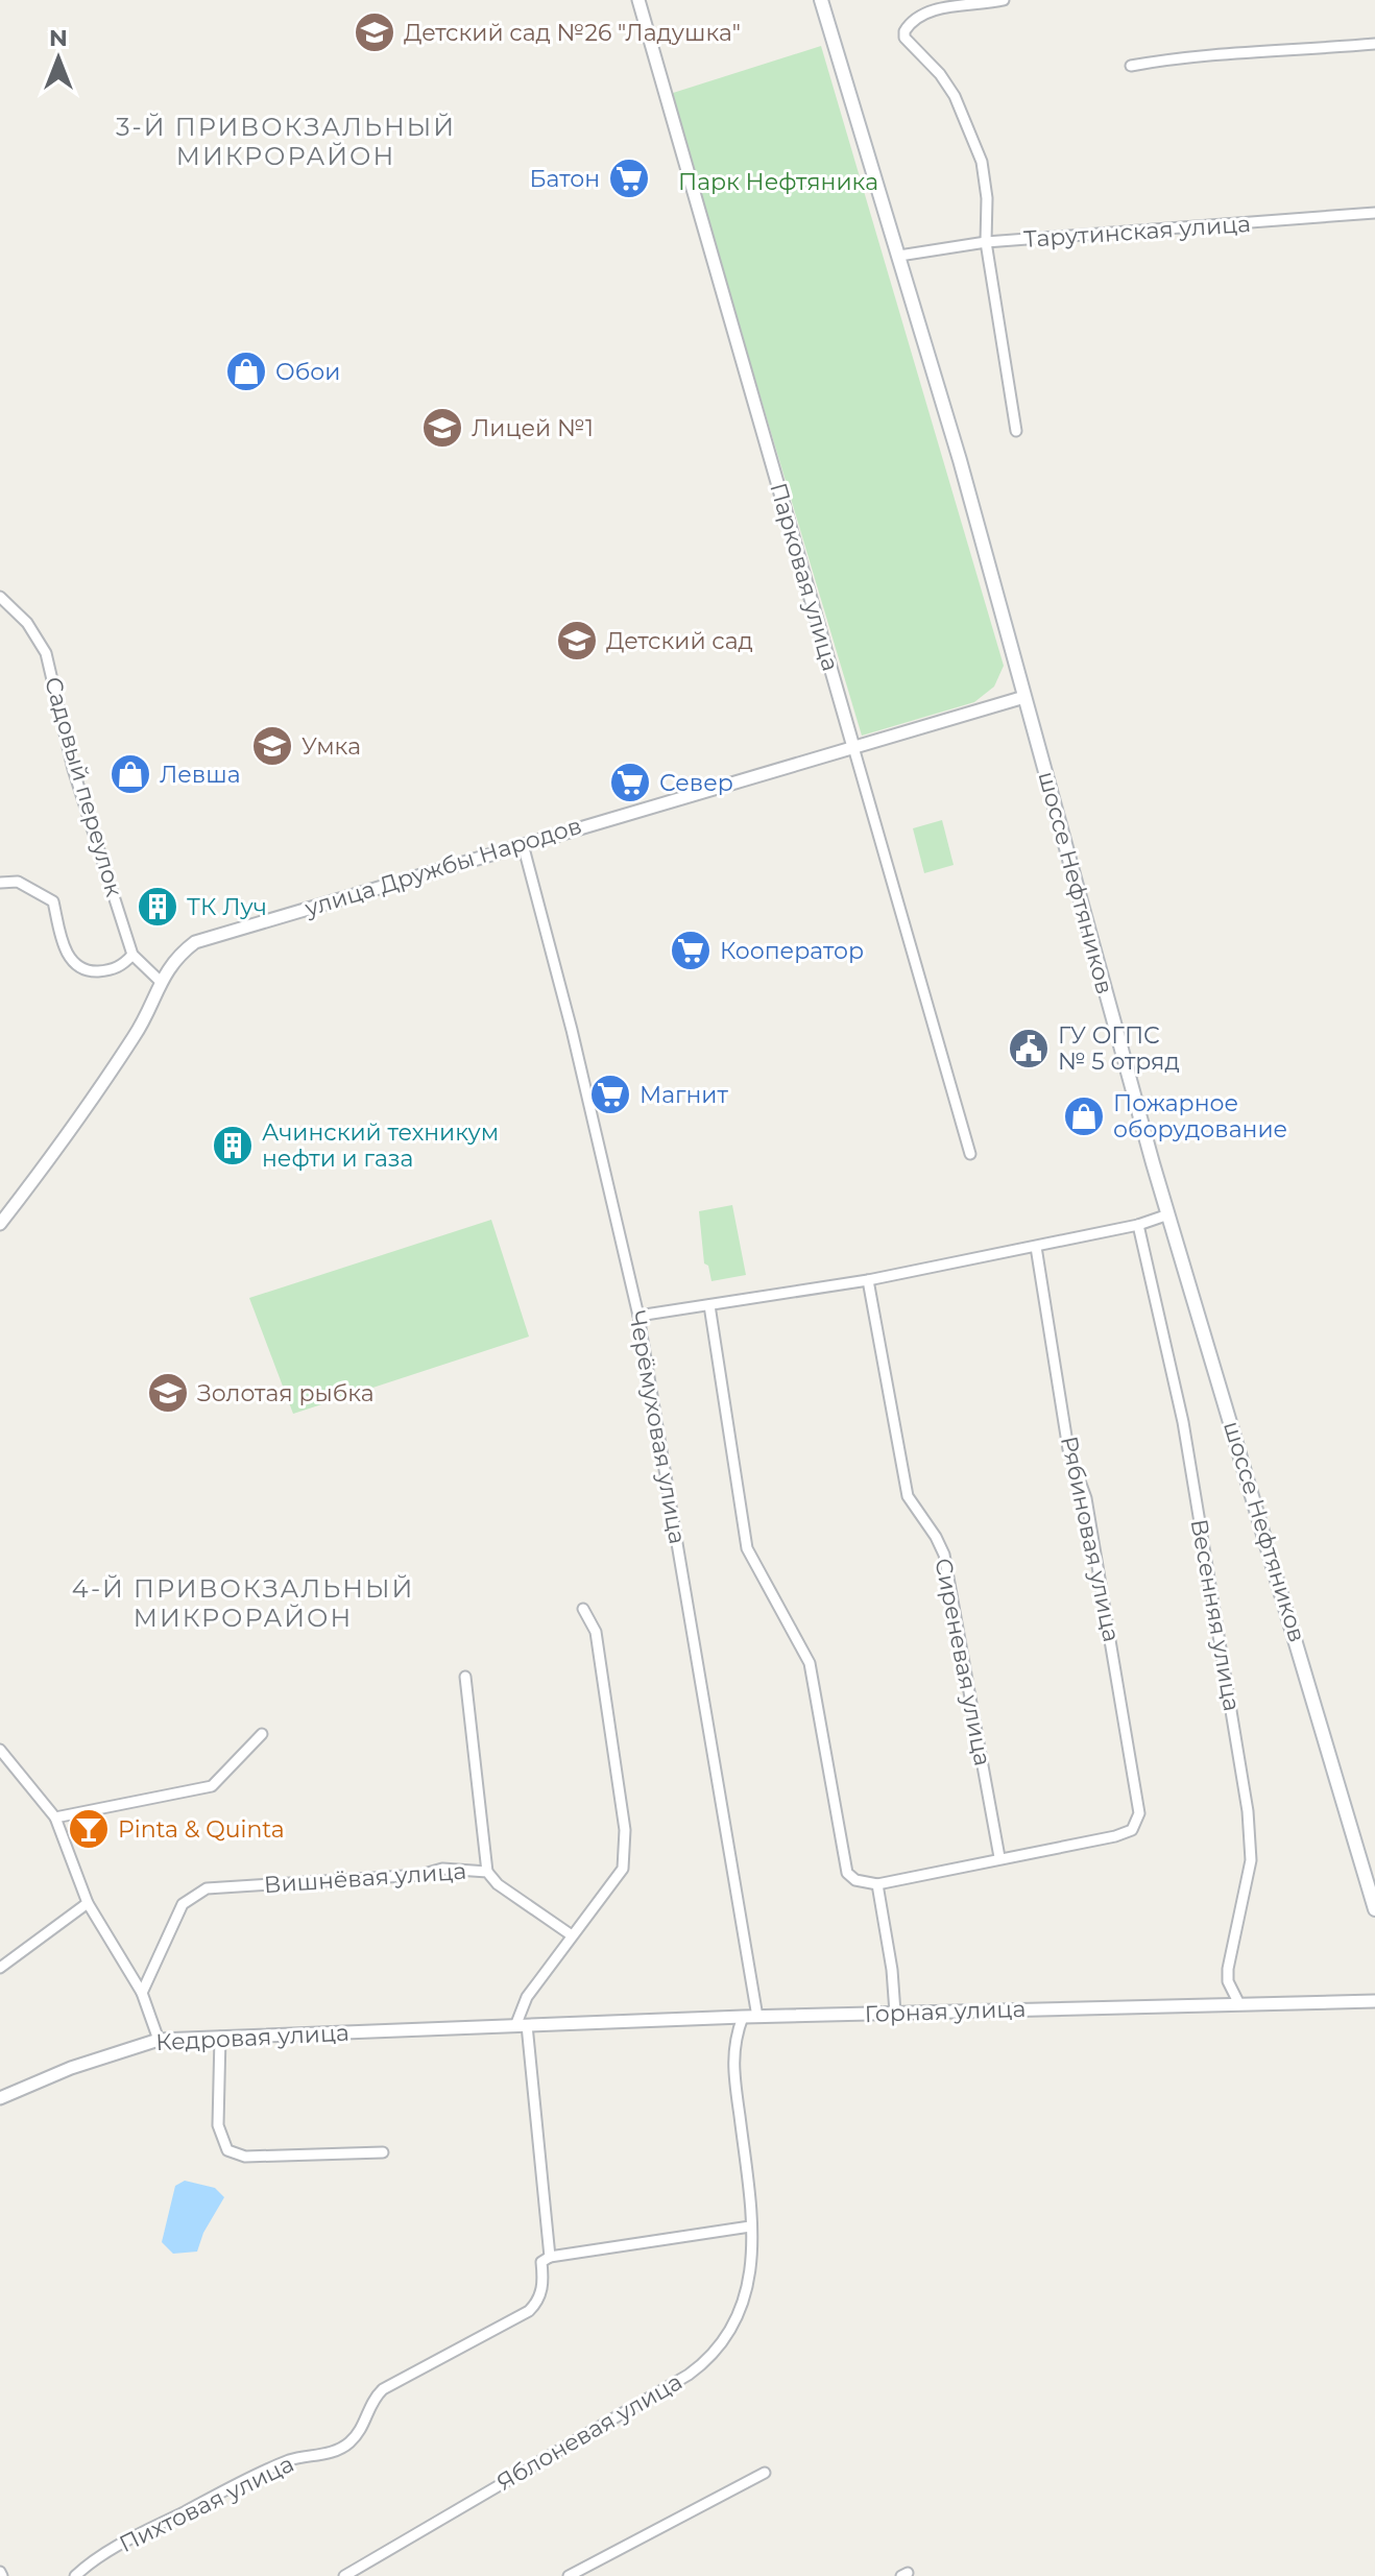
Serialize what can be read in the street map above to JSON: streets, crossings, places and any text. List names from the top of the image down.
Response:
{
  "streets": {
    "main road": ["шоссе Нефтяников"],
    "street": [
      "Тарутинская улица",
      "Парковая улица",
      "Садовый переулок",
      "улица Дружбы Народов",
      "Черёмуховая улица",
      "Рябиновая улица",
      "Весенняя улица",
      "Сиреневая улица",
      "Вишнёвая улица",
      "Горная улица",
      "Кедровая улица",
      "Яблоневая улица",
      "Пихтовая улица"
    ]
  },
  "crossings": [
    ["Тарутинская улица", "шоссе Нефтяников"],
    ["Парковая улица", "улица Дружбы Народов"],
    ["Садовый переулок", "улица Дружбы Народов"],
    ["улица Дружбы Народов", "шоссе Нефтяников"],
    ["улица Дружбы Народов", "Черёмуховая улица"],
    ["Черёмуховая улица", "Горная улица"],
    ["Рябиновая улица", "Сиреневая улица"],
    ["Весенняя улица", "Горная улица"],
    ["Горная улица", "Кедровая улица"],
    ["Горная улица", "Пихтовая улица"],
    ["Кедровая улица", "Пихтовая улица"]
  ],
  "districts": ["3-Й ПРИВОКЗАЛЬНЫЙ МИКРОРАЙОН", "4-Й ПРИВОКЗАЛЬНЫЙ МИКРОРАЙОН"],
  "parks": ["Парк Нефтяника"],
  "places": {
    "school or university": [
      "Детский сад №26 \"Ладушка\"",
      "Лицей №1",
      "Детский сад",
      "Умка",
      "Золотая рыбка"
    ],
    "supermarket": [
      "Батон",
      "Север",
      "Кооператор",
      "Магнит"
    ],
    "shop": ["Обои", "Левша", "Пожарное оборудование"],
    "building": ["ТК Луч", "Ачинский техникум нефти и газа"],
    "public building": ["ГУ ОГПС № 5 отряд"],
    "bar": ["Pinta & Quinta"]
  },
  "north": "top"
}
